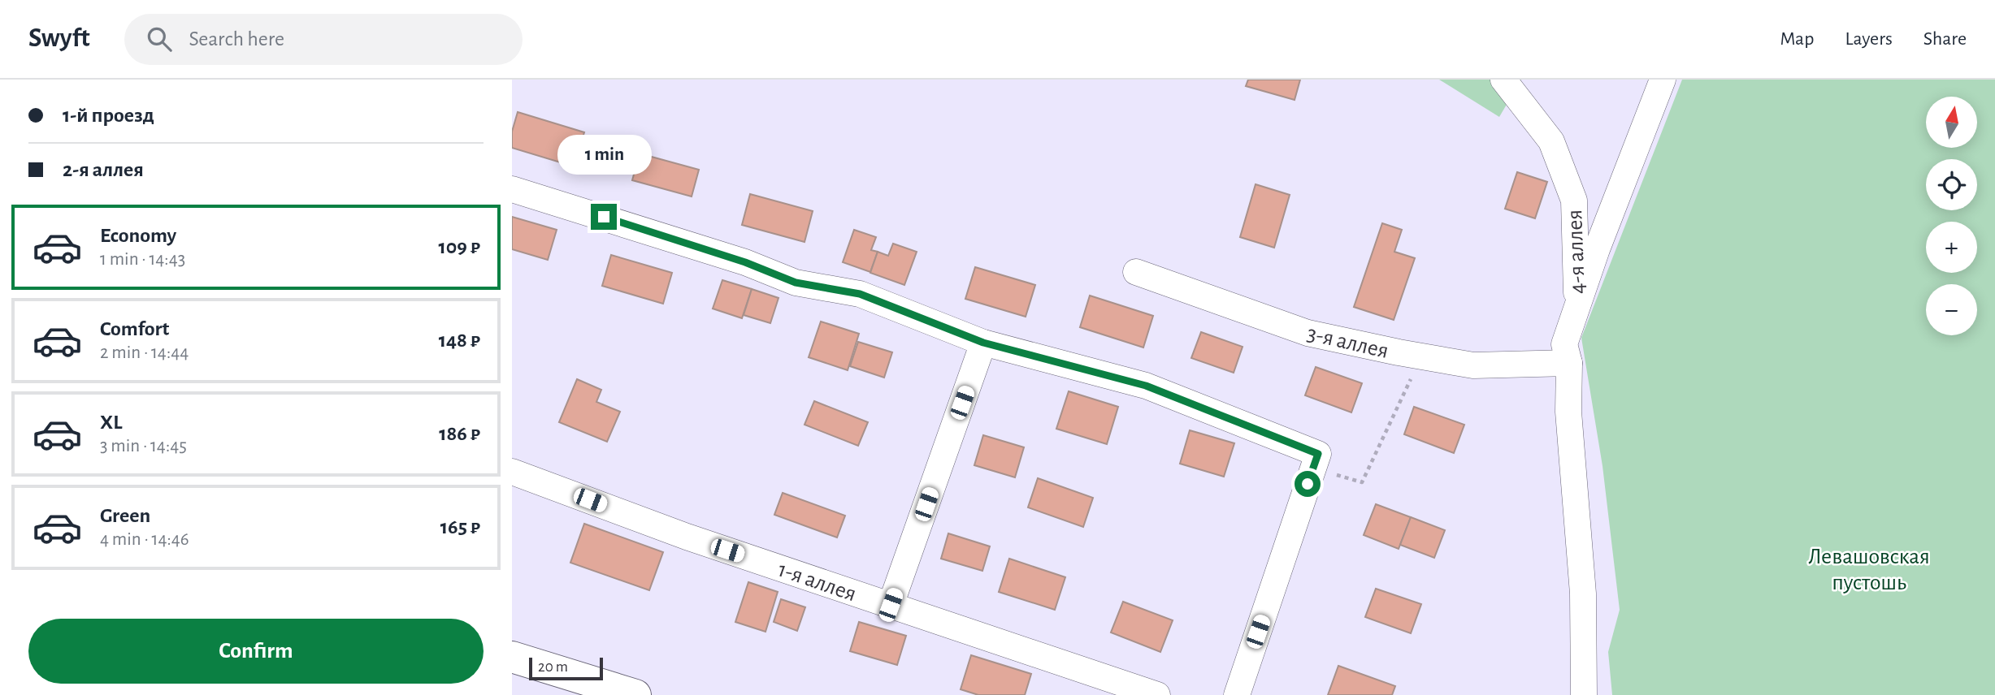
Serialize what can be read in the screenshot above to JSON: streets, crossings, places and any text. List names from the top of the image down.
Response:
{
  "streets": {
    "street": ["4-я аллея", "3-я аллея", "1-я аллея"]
  },
  "parks": ["Левашовская пустошь"],
  "scale_bar": "20 m",
  "north": "top",
  "page": {
    "header": "Swyft",
    "search": "Search here",
    "nav": ["Map", "Layers", "Share"],
    "banner": ["1-й проезд", "2-я аллея"],
    "map_buttons": ["+", "−"],
    "bubble": "1 min",
    "list": [
      {
        "name": "Economy",
        "note": "1 min · 14:43",
        "value": "109 ₽"
      },
      {
        "name": "Comfort",
        "note": "2 min · 14:44",
        "value": "148 ₽"
      },
      {
        "name": "XL",
        "note": "3 min · 14:45",
        "value": "186 ₽"
      },
      {
        "name": "Green",
        "note": "4 min · 14:46",
        "value": "165 ₽"
      }
    ],
    "buttons": "Confirm",
    "scale": "20 m"
  }
}
